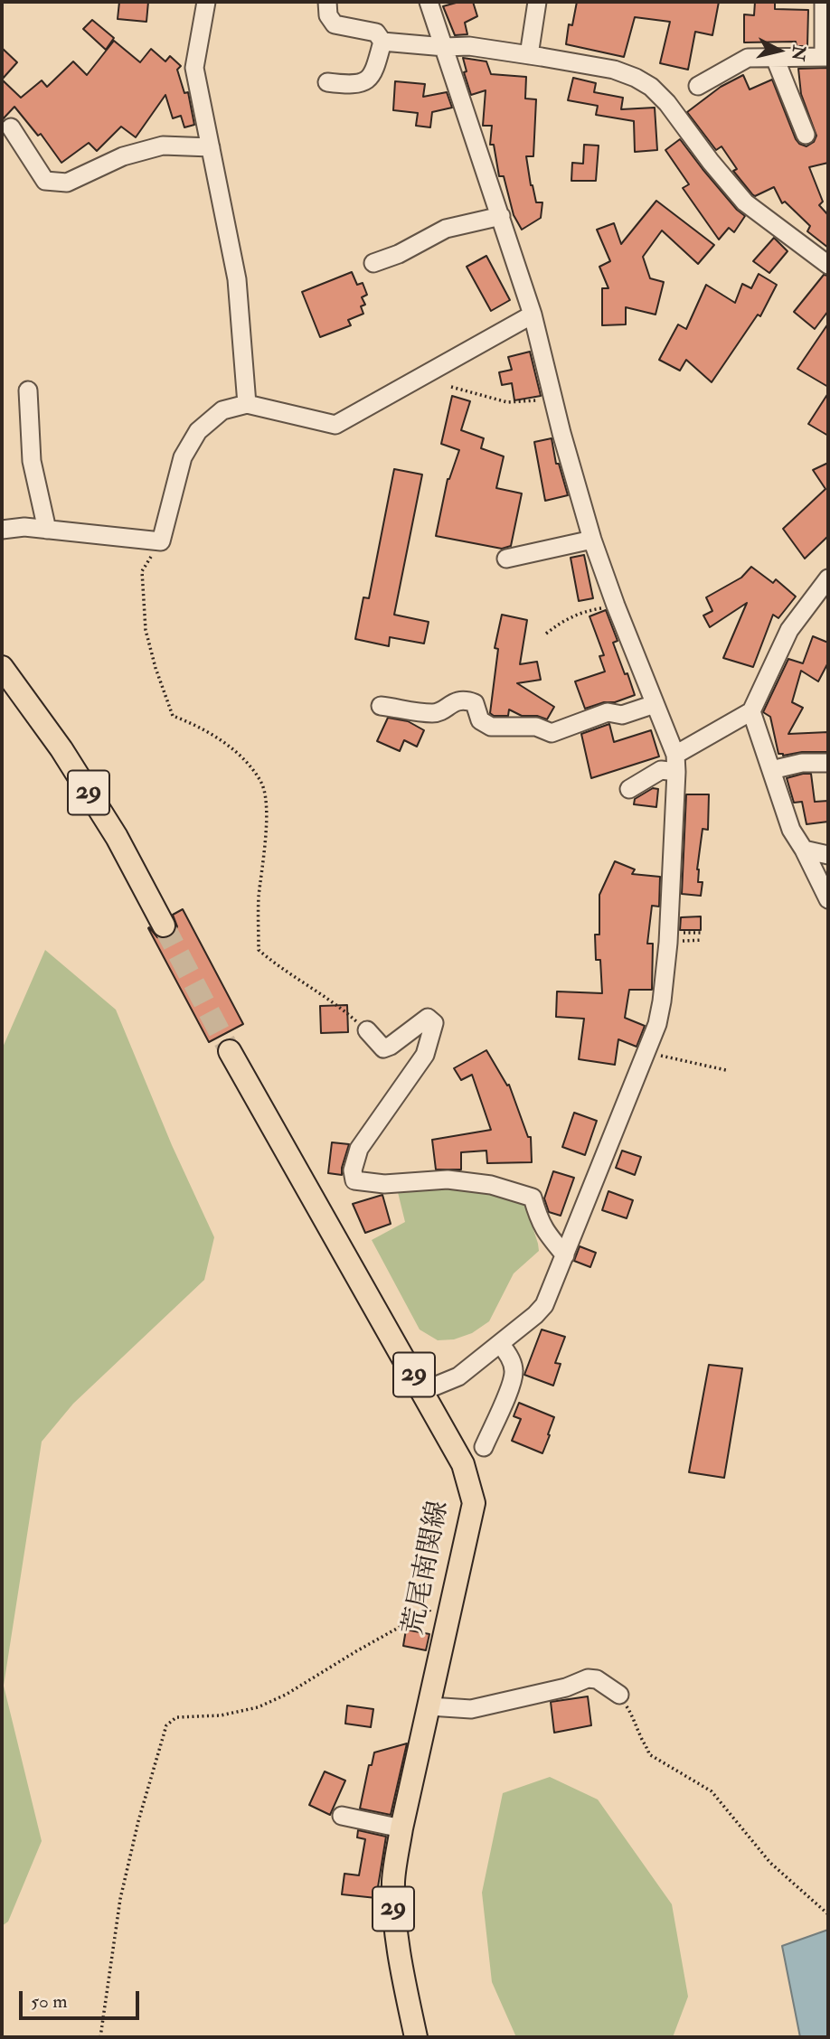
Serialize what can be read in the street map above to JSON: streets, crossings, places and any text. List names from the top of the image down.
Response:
{
  "streets": {
    "main road": ["29", "荒尾南関線"]
  },
  "scale_bar": "50 m",
  "north": "right"
}
